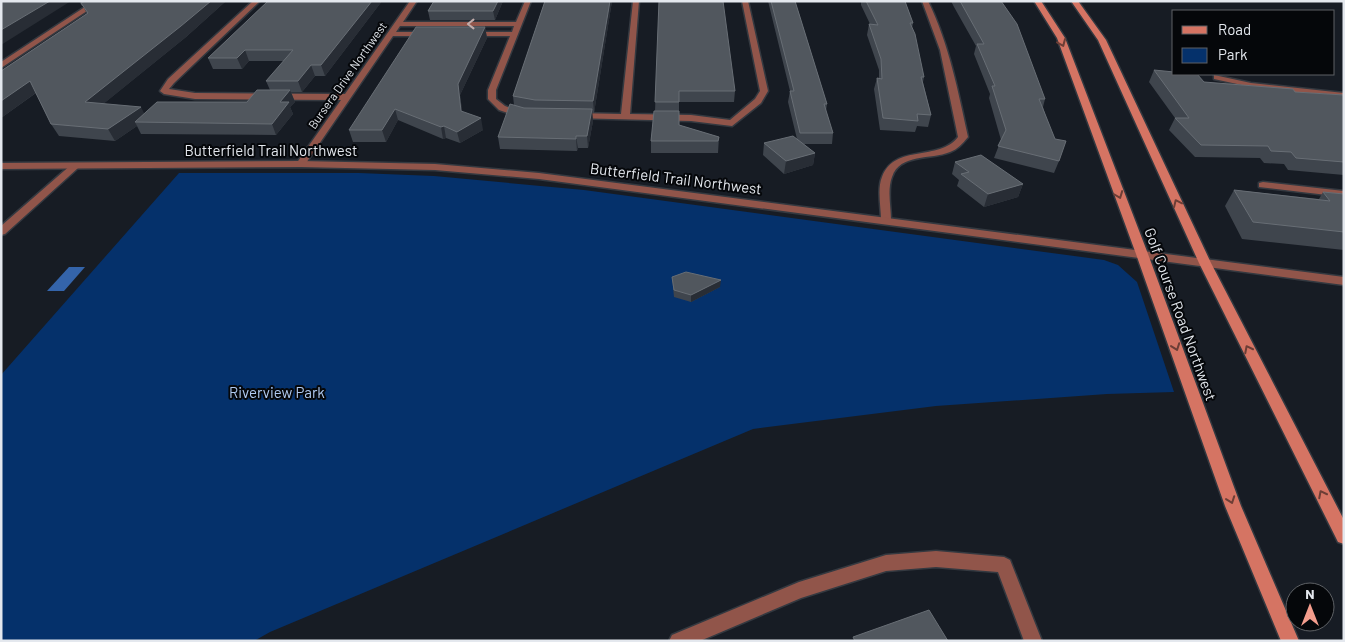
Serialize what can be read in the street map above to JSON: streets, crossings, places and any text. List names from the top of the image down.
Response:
{
  "streets": {
    "main road": ["Golf Course Road Northwest"],
    "street": ["Bursera Drive Northwest", "Butterfield Trail Northwest"]
  },
  "crossings": [
    ["Bursera Drive Northwest", "Butterfield Trail Northwest"],
    ["Butterfield Trail Northwest", "Golf Course Road Northwest"]
  ],
  "parks": ["Riverview Park"],
  "legend": ["Road", "Park"],
  "north": "top"
}
